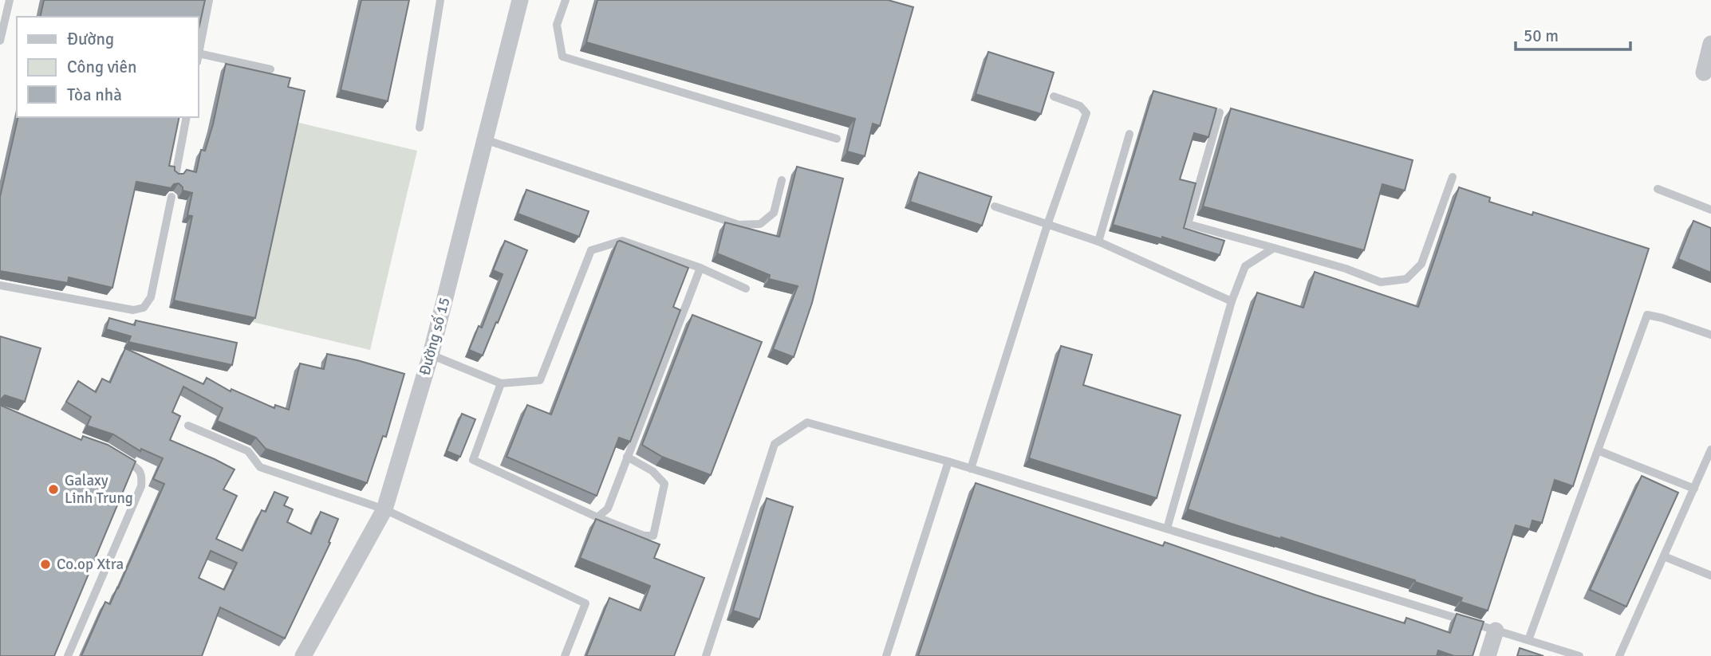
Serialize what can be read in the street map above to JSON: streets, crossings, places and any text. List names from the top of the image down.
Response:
{
  "streets": {
    "street": ["Đường số 15"]
  },
  "places": ["Galaxy Linh Trung", "Co.op Xtra"],
  "legend": ["Đường", "Công viên", "Tòa nhà"],
  "scale_bar": "50 m"
}
